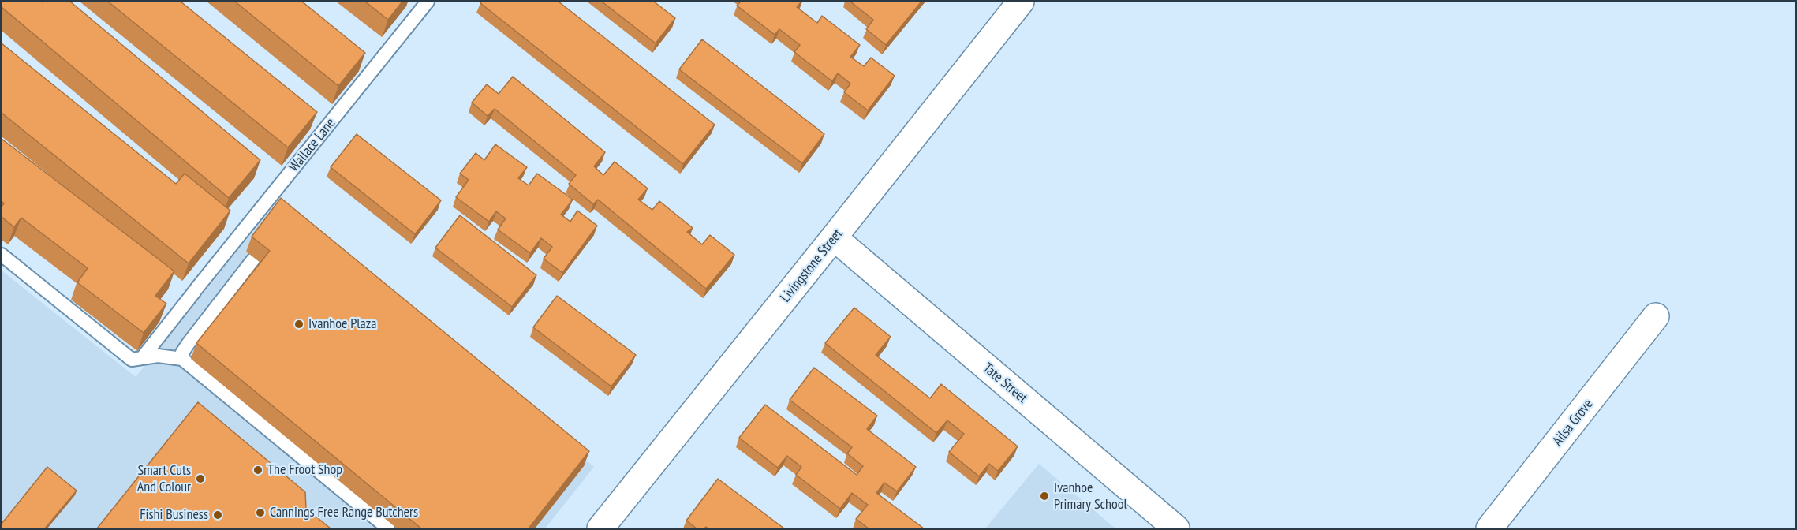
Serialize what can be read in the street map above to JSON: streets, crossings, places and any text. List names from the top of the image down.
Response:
{
  "streets": {
    "street": ["Livingstone Street", "Tate Street", "Ailsa Grove"],
    "lane": ["Wallace Lane"]
  },
  "crossings": [
    ["Livingstone Street", "Tate Street"]
  ],
  "places": [
    "Ivanhoe Plaza",
    "The Froot Shop",
    "Smart Cuts And Colour",
    "Ivanhoe Primary School",
    "Cannings Free Range Butchers",
    "Fishi Business"
  ]
}
